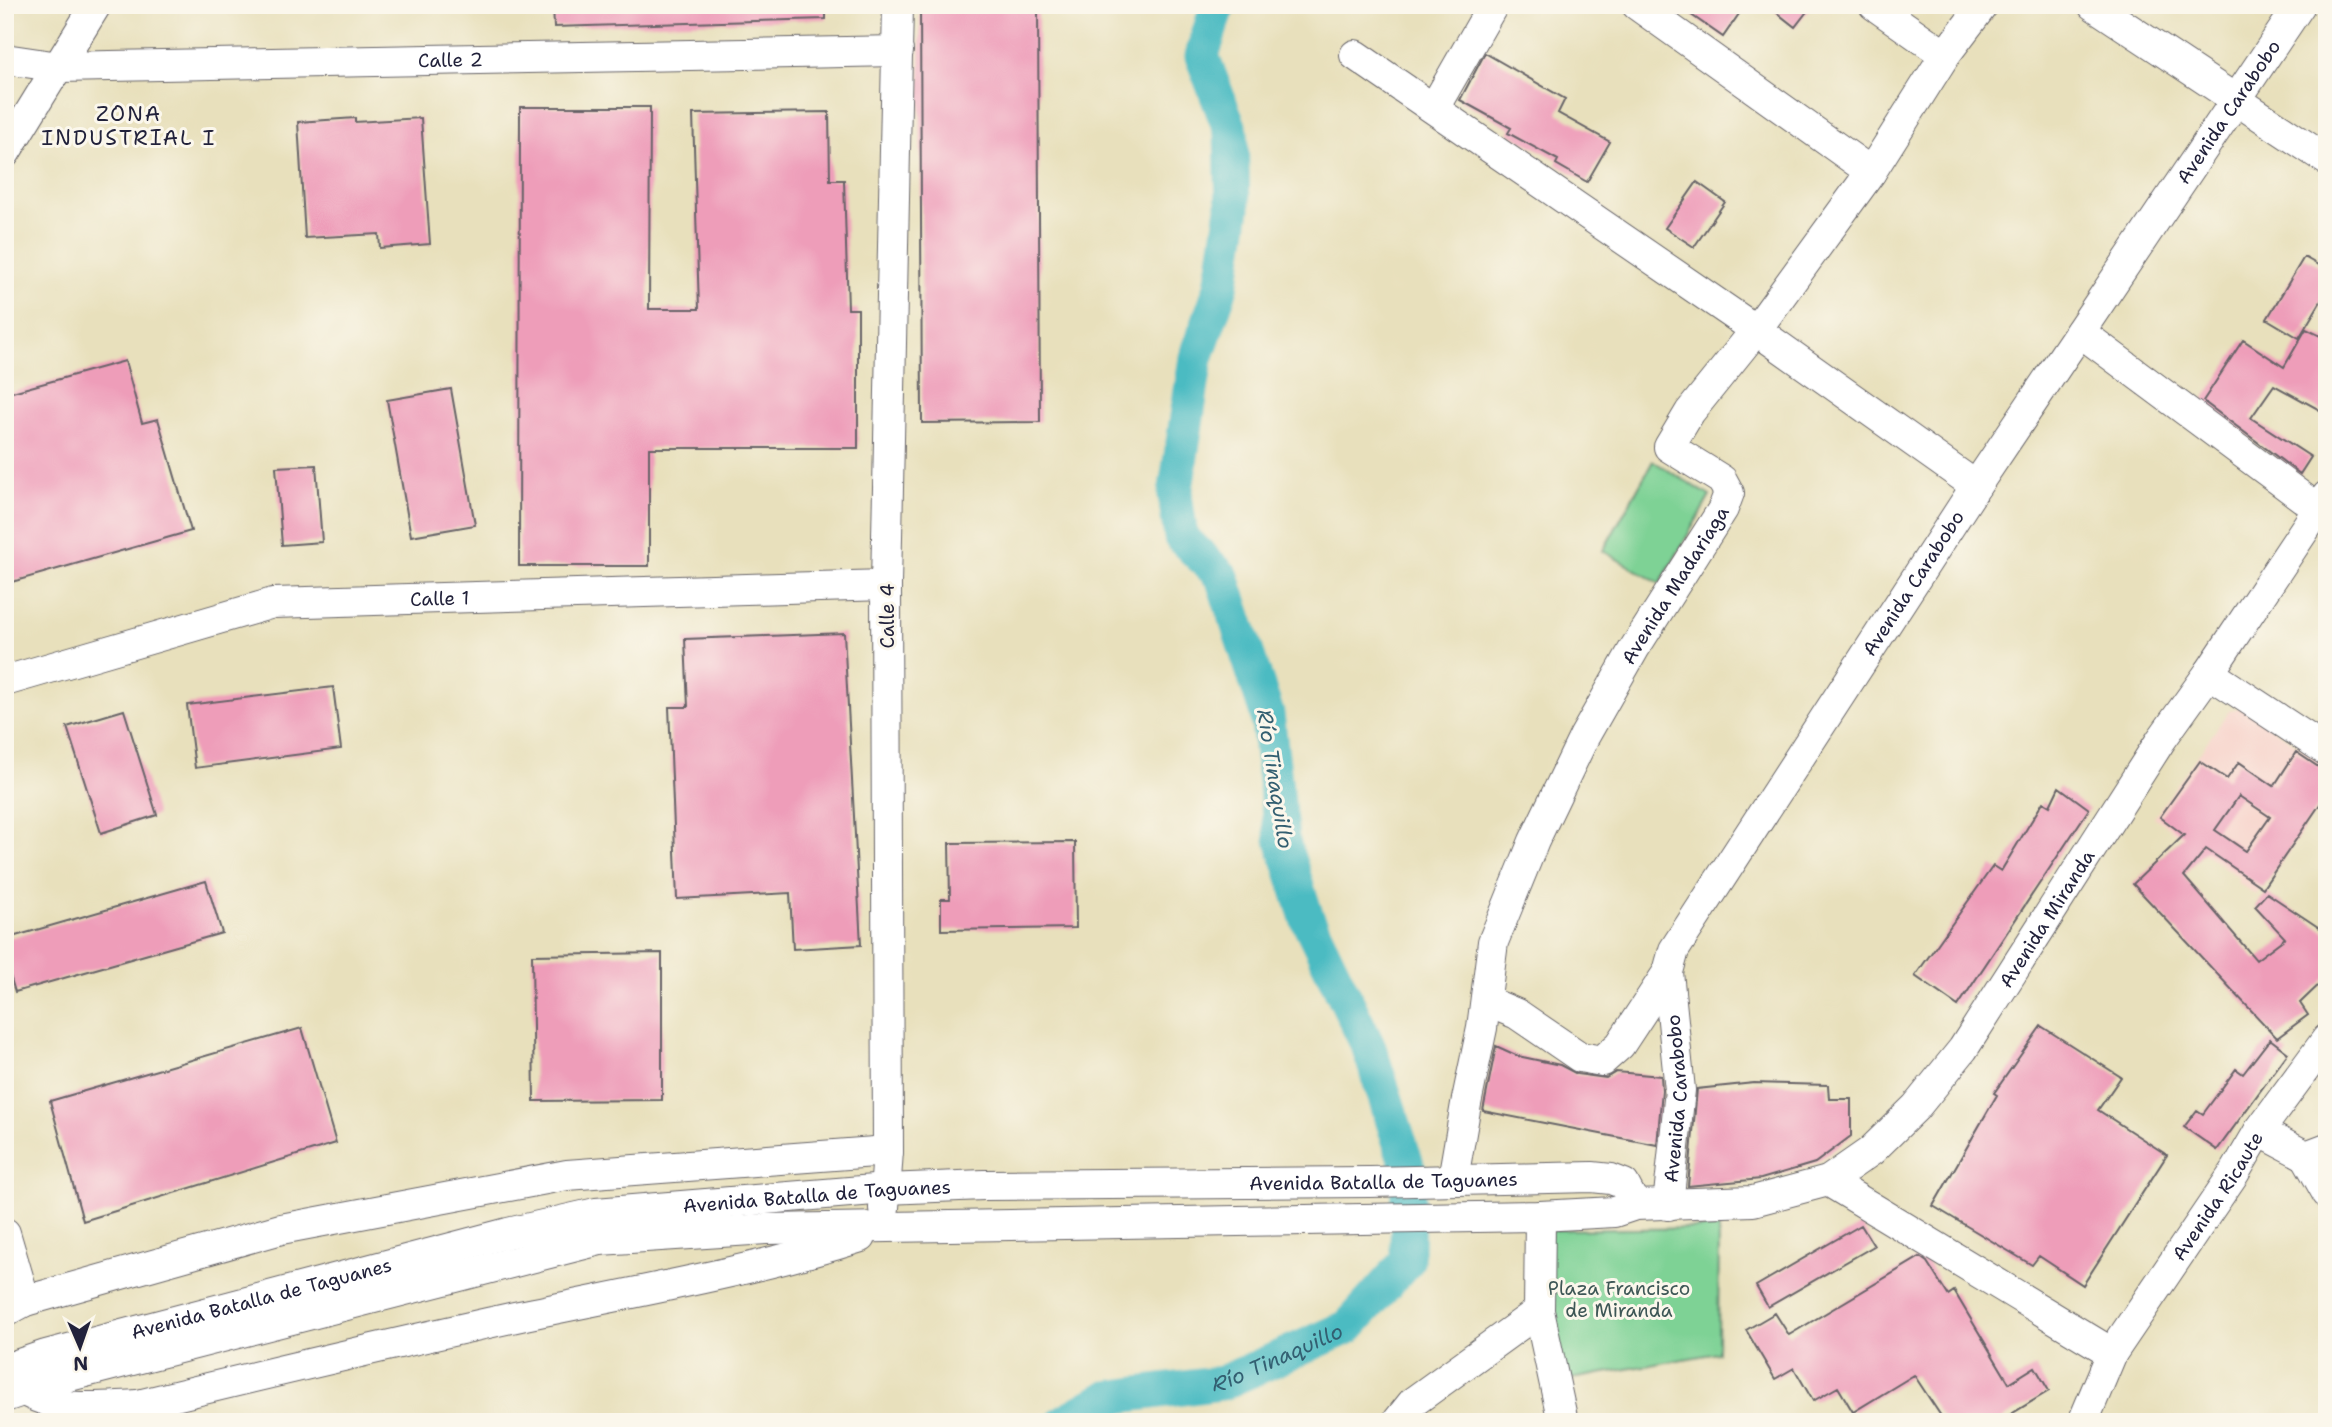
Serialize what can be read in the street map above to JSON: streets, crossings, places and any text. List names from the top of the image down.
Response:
{
  "streets": {
    "street": [
      "Calle 2",
      "Avenida Carabobo",
      "Avenida Madariaga",
      "Calle 1",
      "Calle 4",
      "Avenida Miranda",
      "Avenida Batalla de Taguanes",
      "Avenida Ricaute"
    ]
  },
  "crossings": [
    ["Calle 2", "Calle 4"],
    ["Avenida Carabobo", "Avenida Miranda"],
    ["Avenida Carabobo", "Avenida Batalla de Taguanes"],
    ["Avenida Madariaga", "Avenida Batalla de Taguanes"],
    ["Calle 1", "Calle 4"],
    ["Calle 4", "Avenida Batalla de Taguanes"],
    ["Avenida Miranda", "Avenida Batalla de Taguanes"]
  ],
  "districts": ["ZONA INDUSTRIAL I"],
  "water": ["Río Tinaquillo"],
  "parks": ["Plaza Francisco de Miranda"],
  "north": "bottom"
}
